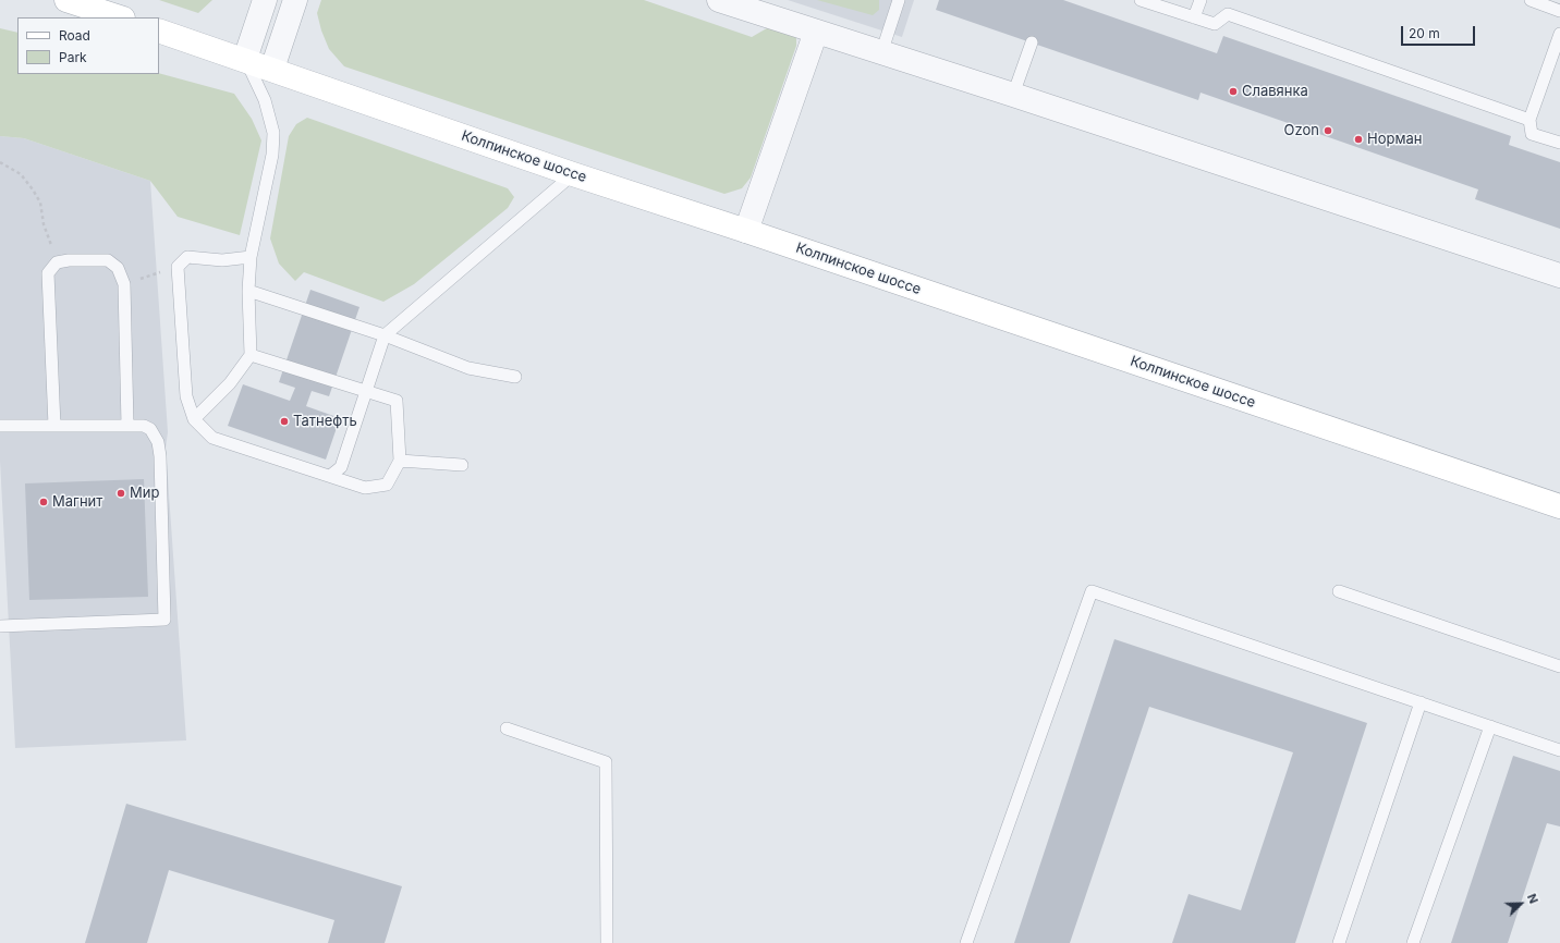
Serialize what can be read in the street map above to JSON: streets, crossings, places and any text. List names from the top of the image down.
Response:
{
  "streets": {
    "main road": ["Колпинское шоссе"]
  },
  "places": [
    "Славянка",
    "Ozon",
    "Норман",
    "Татнефть",
    "Мир",
    "Магнит"
  ],
  "legend": ["Road", "Park"],
  "scale_bar": "20 m",
  "north": "top right"
}
